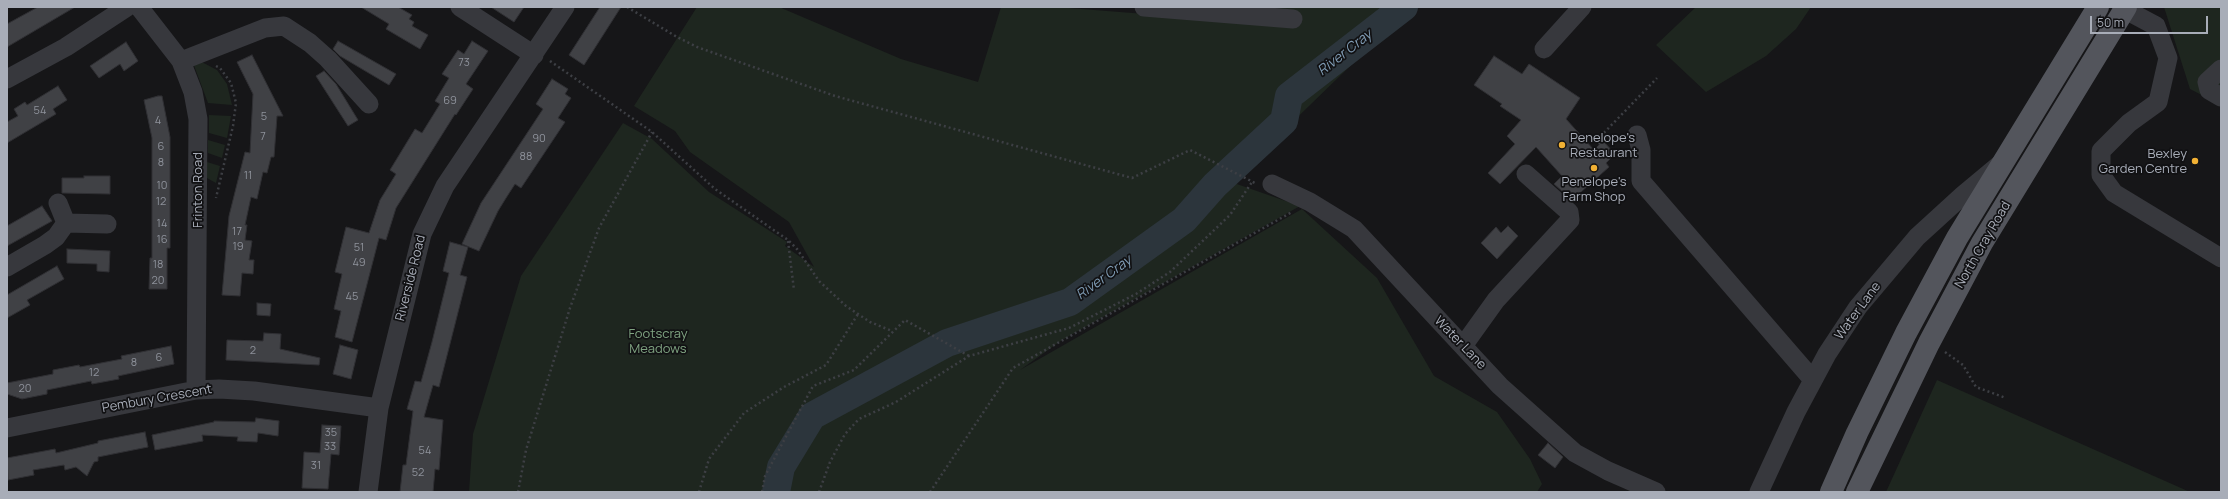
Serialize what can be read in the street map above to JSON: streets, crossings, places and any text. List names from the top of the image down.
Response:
{
  "streets": {
    "main road": ["North Cray Road"],
    "street": [
      "Frinton Road",
      "Riverside Road",
      "Water Lane",
      "Pembury Crescent"
    ]
  },
  "crossings": [
    ["Frinton Road", "Pembury Crescent"],
    ["North Cray Road", "Water Lane"],
    ["Riverside Road", "Pembury Crescent"]
  ],
  "water": ["River Cray"],
  "parks": ["Footscray Meadows"],
  "places": ["Penelope's Restaurant", "Bexley Garden Centre", "Penelope's Farm Shop"],
  "house_numbers": [
    "73",
    "69",
    "54",
    "5",
    "4",
    "7",
    "90",
    "6",
    "88",
    "8",
    "11",
    "10",
    "12",
    "14",
    "17",
    "16",
    "19",
    "51",
    "49",
    "18",
    "20",
    "45",
    "2",
    "6",
    "8",
    "12",
    "20",
    "35",
    "33",
    "54",
    "31",
    "52"
  ],
  "scale_bar": "50 m"
}
